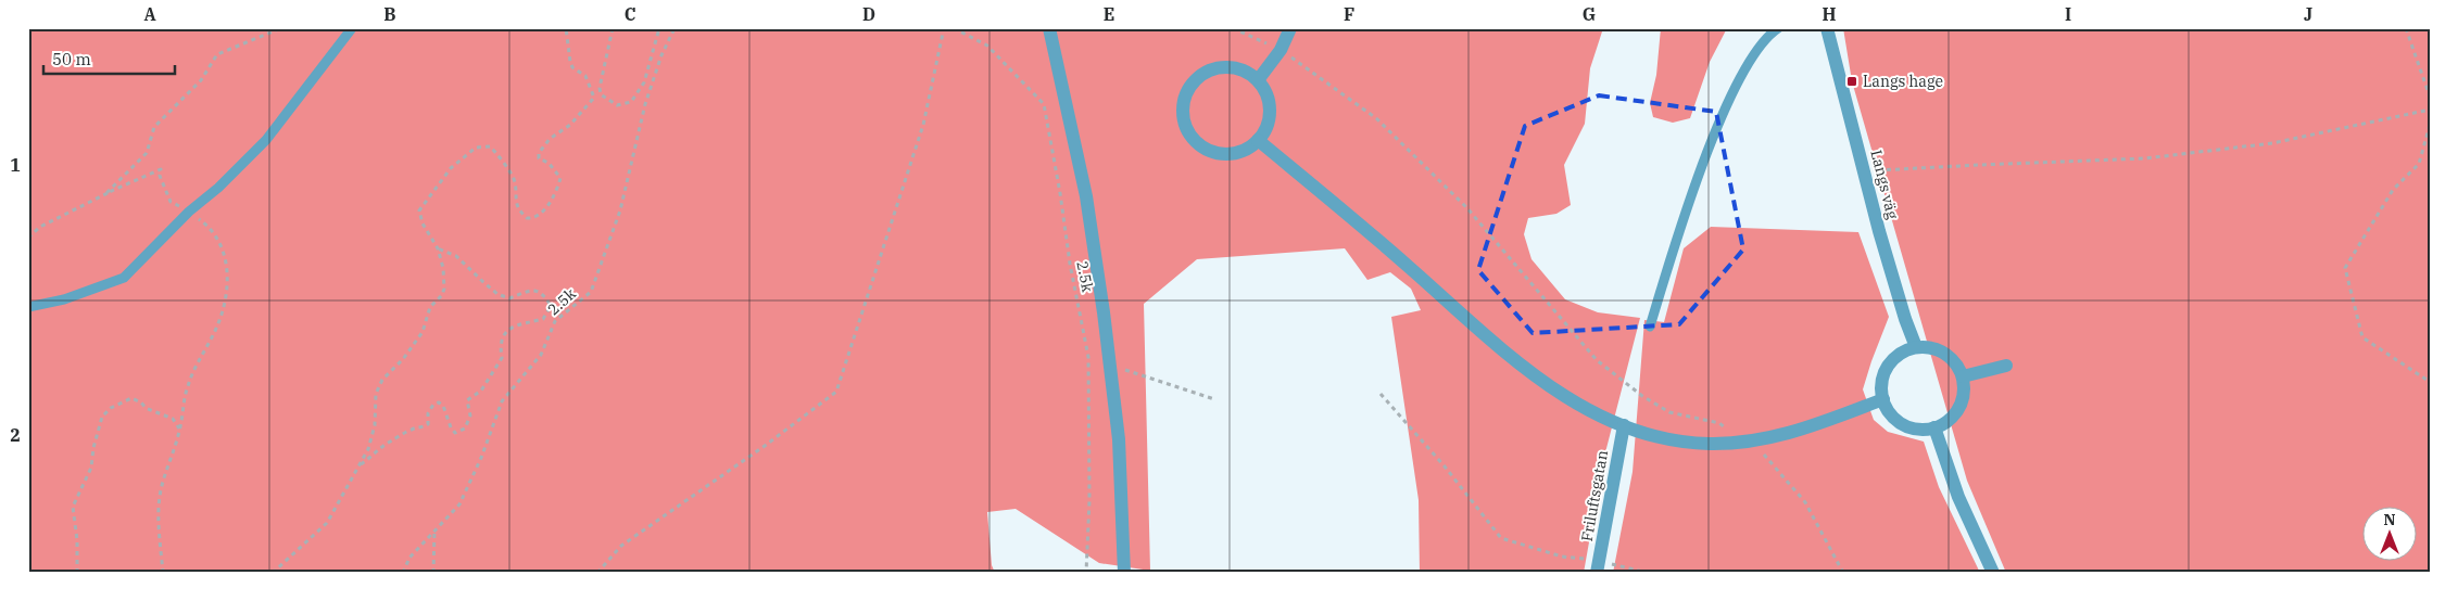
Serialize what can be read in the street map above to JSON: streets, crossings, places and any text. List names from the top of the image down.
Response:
{
  "streets": {
    "street": ["Langs väg", "Friluftsgatan"],
    "path": ["2.5k"]
  },
  "places": {
    "transit": ["Langs hage"]
  },
  "scale_bar": "50 m",
  "north": "top",
  "grid": {
    "columns": [
      "A",
      "B",
      "C",
      "D",
      "E",
      "F",
      "G",
      "H",
      "I",
      "J"
    ],
    "rows": ["1", "2"]
  }
}
